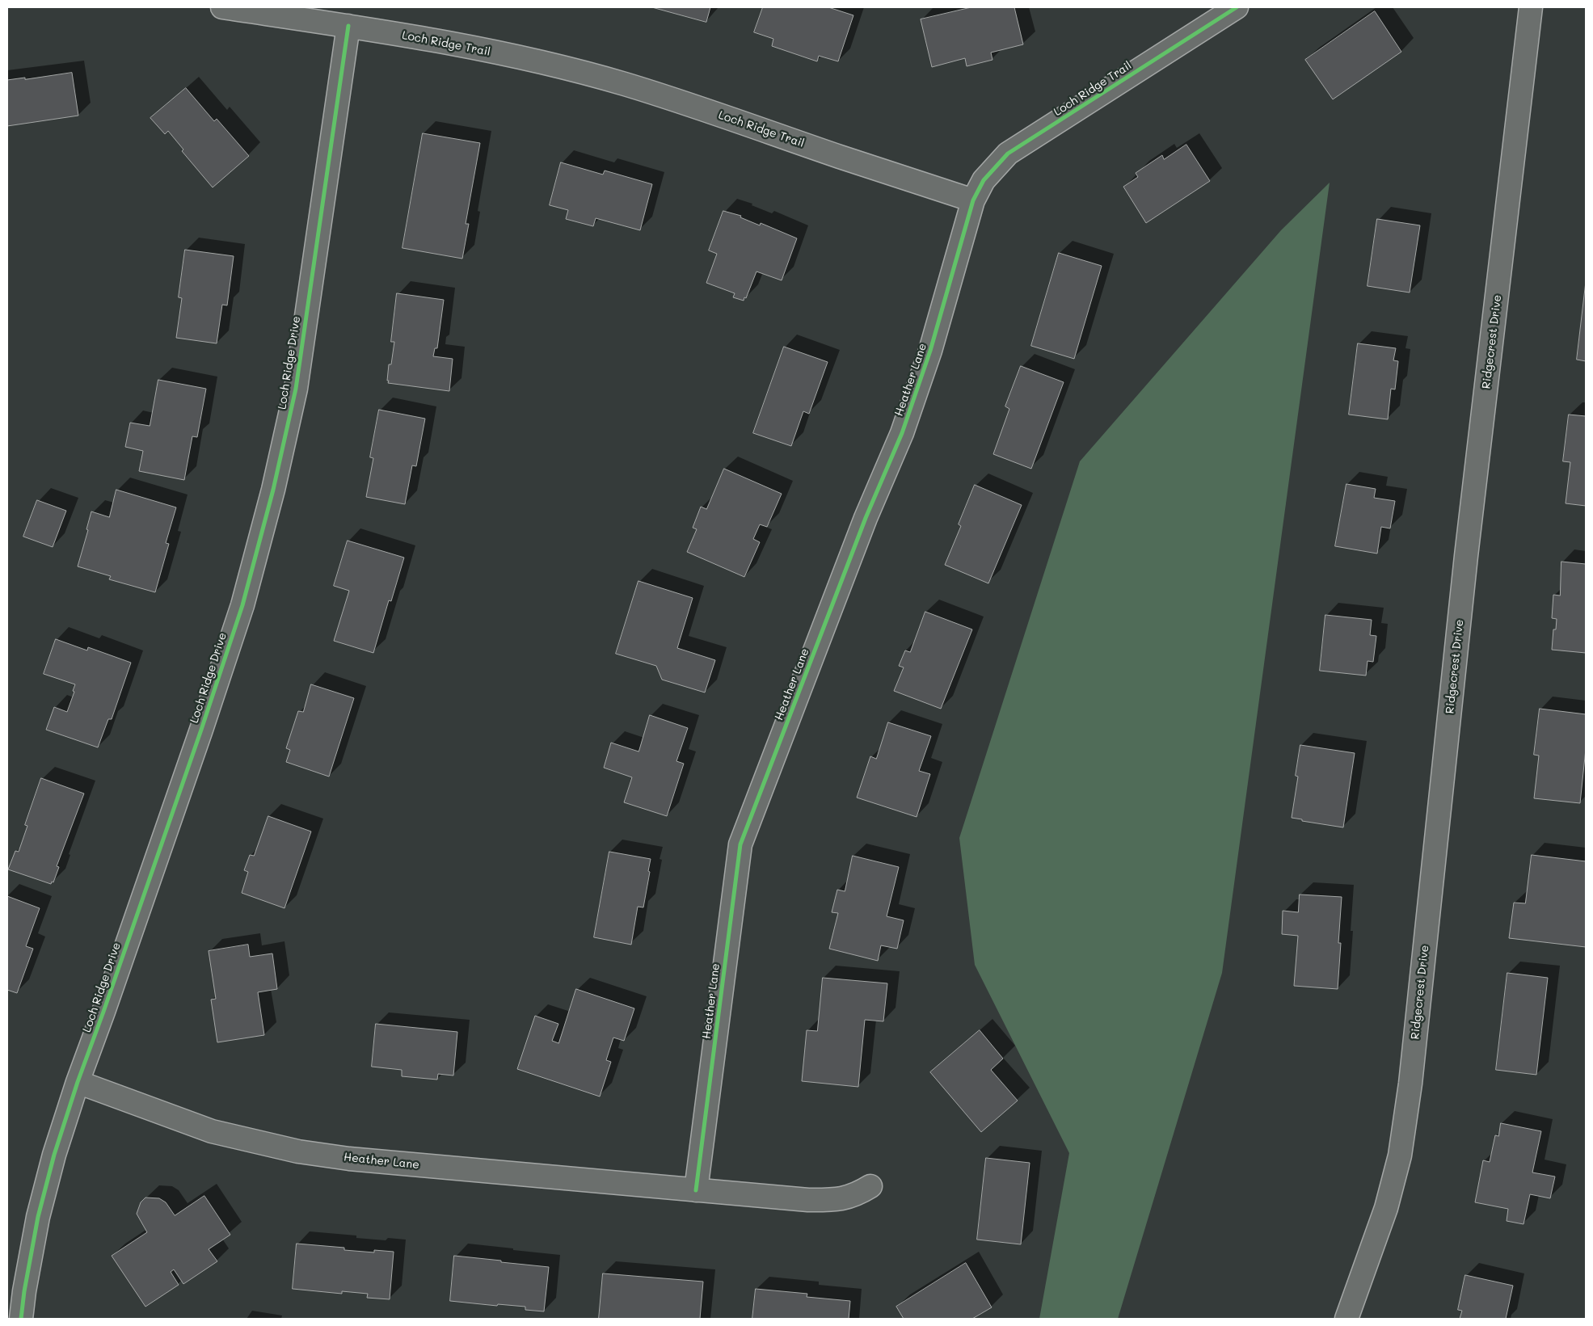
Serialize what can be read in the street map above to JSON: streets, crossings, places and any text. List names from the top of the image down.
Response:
{
  "streets": {
    "street": [
      "Loch Ridge Trail",
      "Ridgecrest Drive",
      "Loch Ridge Drive",
      "Heather Lane"
    ]
  },
  "crossings": [
    ["Loch Ridge Trail", "Loch Ridge Drive"],
    ["Loch Ridge Trail", "Heather Lane"],
    ["Loch Ridge Drive", "Heather Lane"]
  ]
}
